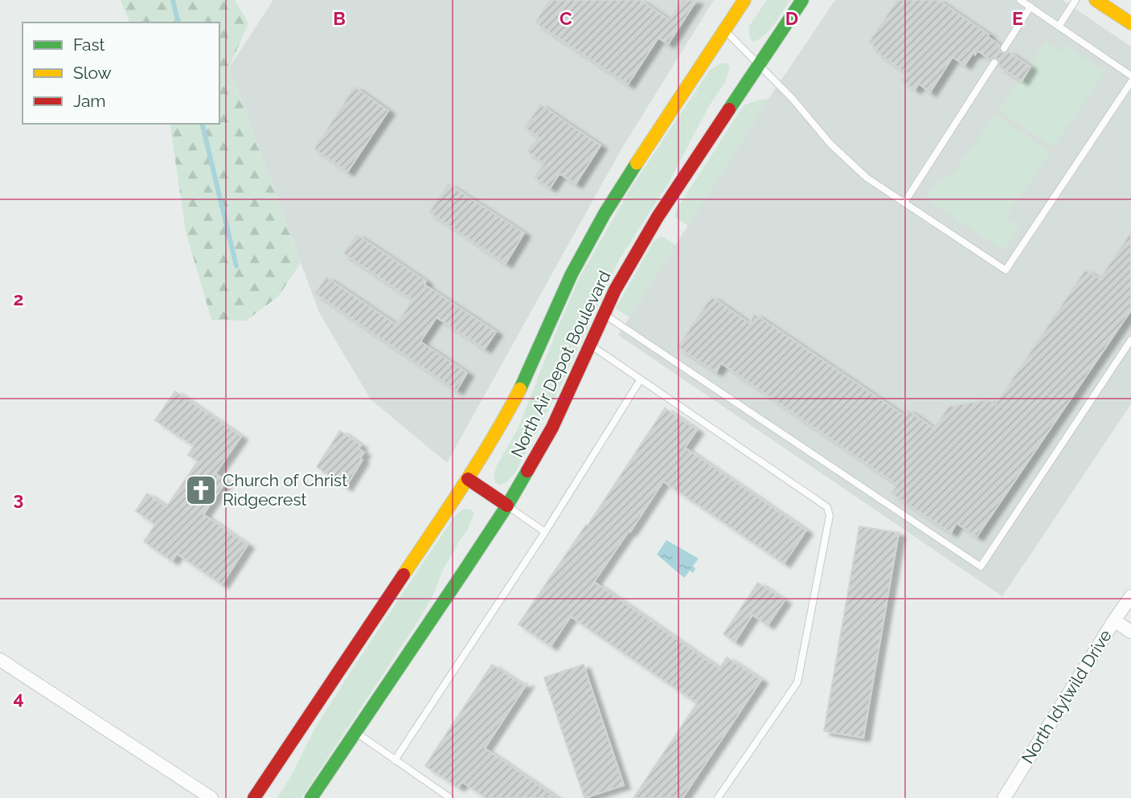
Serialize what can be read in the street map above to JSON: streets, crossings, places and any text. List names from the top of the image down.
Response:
{
  "streets": {
    "main road": ["North Air Depot Boulevard"],
    "street": ["North Idylwild Drive"]
  },
  "places": {
    "church": ["Church of Christ Ridgecrest"]
  },
  "legend": ["Fast", "Slow", "Jam"],
  "grid": {
    "columns": [
      "B",
      "C",
      "D",
      "E"
    ],
    "rows": ["2", "3", "4"]
  }
}
